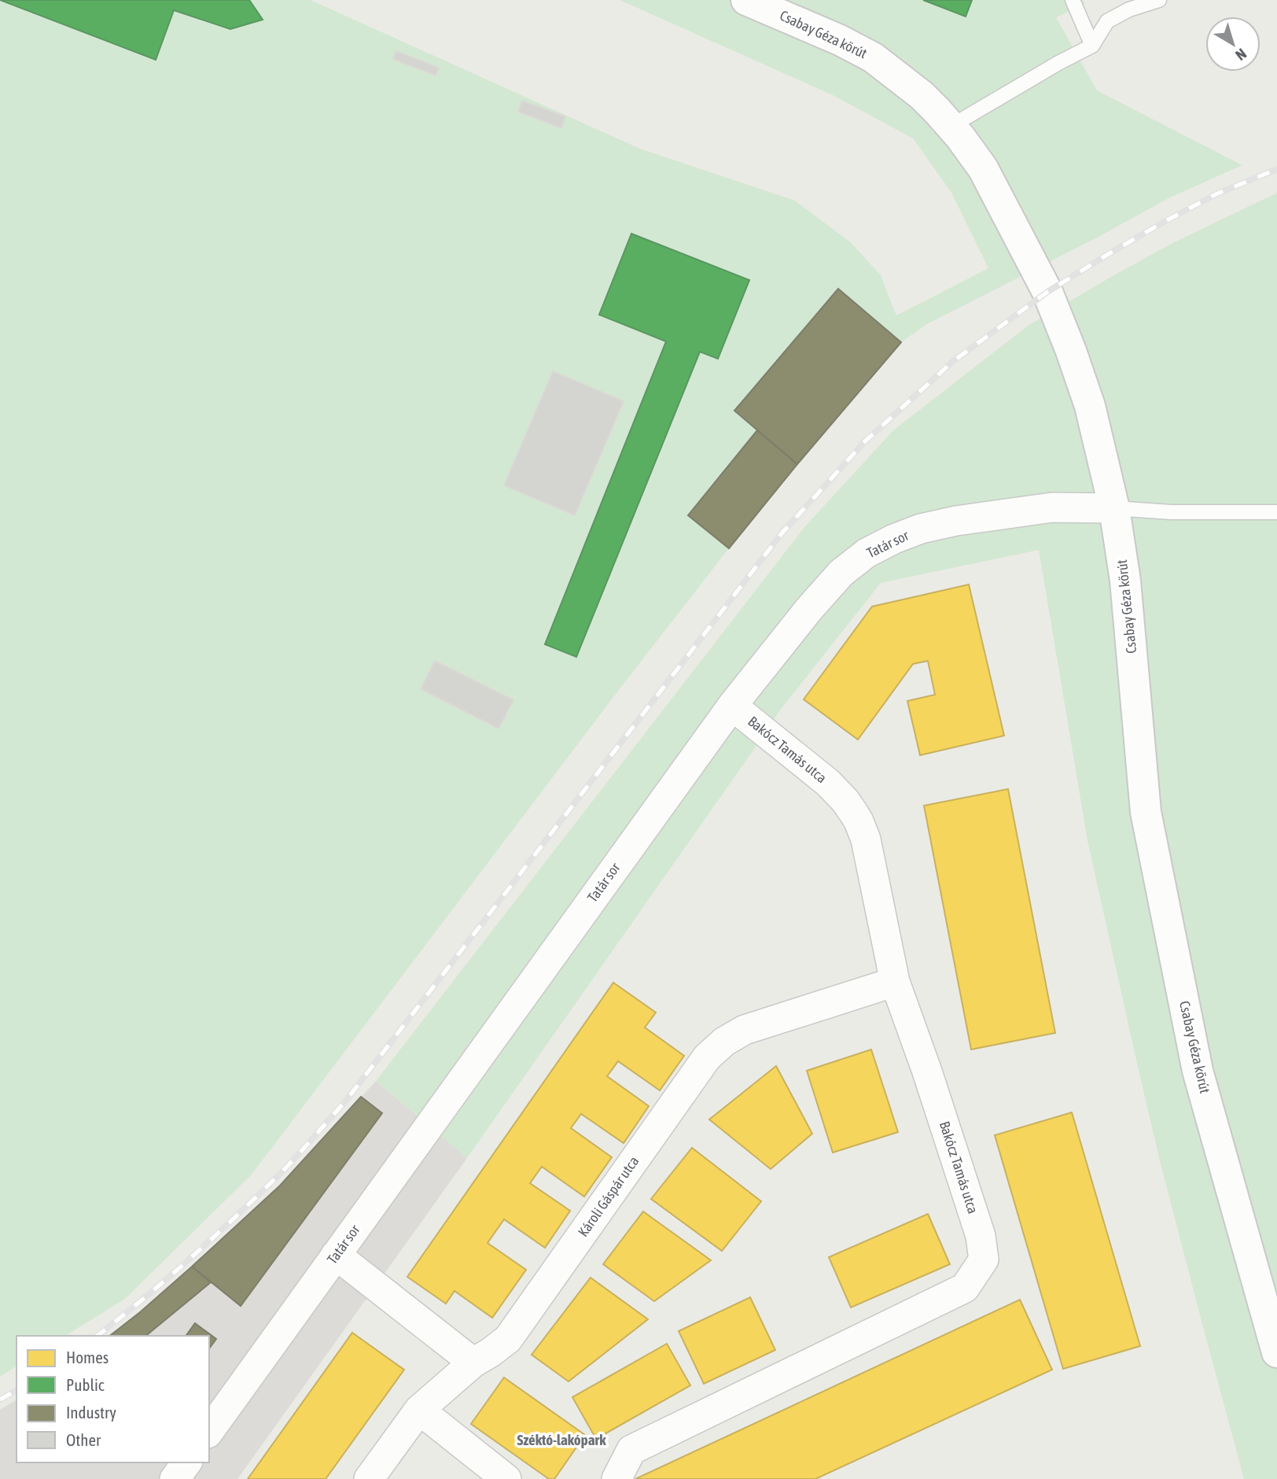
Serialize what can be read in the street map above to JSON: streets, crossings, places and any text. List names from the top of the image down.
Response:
{
  "streets": {
    "street": [
      "Csabay Géza körút",
      "Tatár sor",
      "Bakócz Tamás utca",
      "Károli Gáspár utca"
    ]
  },
  "crossings": [
    ["Csabay Géza körút", "Tatár sor"],
    ["Tatár sor", "Bakócz Tamás utca"],
    ["Bakócz Tamás utca", "Károli Gáspár utca"]
  ],
  "districts": ["Széktó-lakópark"],
  "legend": [
    "Homes",
    "Public",
    "Industry",
    "Other"
  ],
  "north": "bottom right"
}
